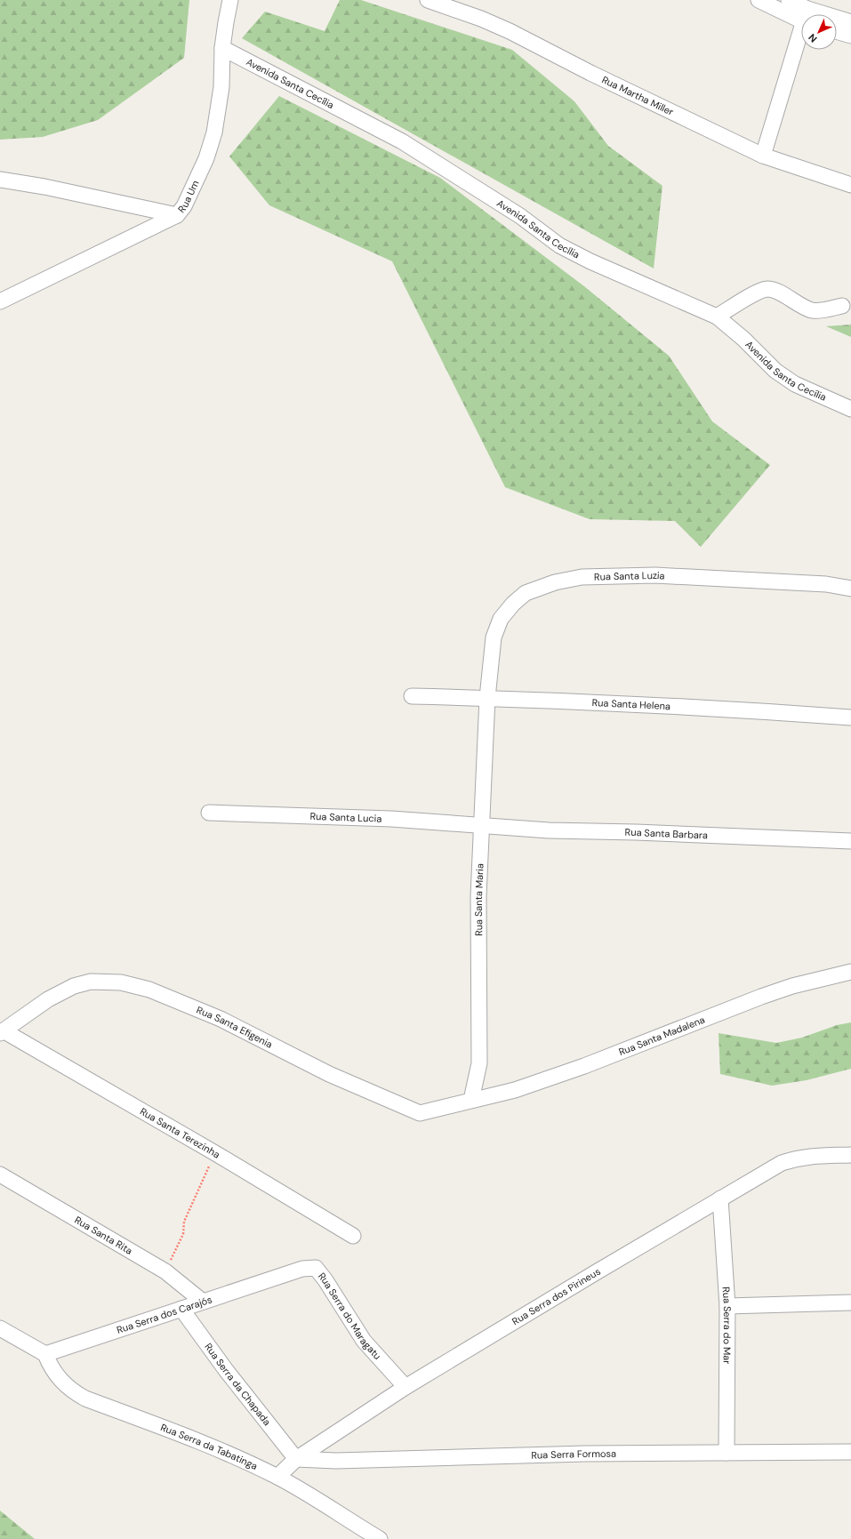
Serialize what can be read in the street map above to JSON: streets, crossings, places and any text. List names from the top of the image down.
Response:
{
  "streets": {
    "street": [
      "Avenida Santa Cecília",
      "Rua Martha Miller",
      "Rua Um",
      "Rua Santa Luzia",
      "Rua Santa Helena",
      "Rua Santa Lucia",
      "Rua Santa Barbara",
      "Rua Santa Maria",
      "Rua Santa Efigenia",
      "Rua Santa Madalena",
      "Rua Santa Terezinha",
      "Rua Santa Rita",
      "Rua Serra dos Pirineus",
      "Rua Serra dos Carajós",
      "Rua Serra do Maragatu",
      "Rua Serra do Mar",
      "Rua Serra da Chapada",
      "Rua Serra da Tabatinga",
      "Rua Serra Formosa"
    ]
  },
  "crossings": [
    ["Avenida Santa Cecília", "Rua Um"],
    ["Rua Santa Luzia", "Rua Santa Helena"],
    ["Rua Santa Luzia", "Rua Santa Maria"],
    ["Rua Santa Helena", "Rua Santa Maria"],
    ["Rua Santa Lucia", "Rua Santa Barbara"],
    ["Rua Santa Lucia", "Rua Santa Maria"],
    ["Rua Santa Barbara", "Rua Santa Maria"],
    ["Rua Santa Maria", "Rua Santa Efigenia"],
    ["Rua Santa Maria", "Rua Santa Madalena"],
    ["Rua Santa Efigenia", "Rua Santa Madalena"],
    ["Rua Santa Efigenia", "Rua Santa Terezinha"],
    ["Rua Santa Rita", "Rua Serra dos Carajós"],
    ["Rua Serra dos Pirineus", "Rua Serra do Maragatu"],
    ["Rua Serra dos Pirineus", "Rua Serra do Mar"],
    ["Rua Serra dos Pirineus", "Rua Serra da Chapada"],
    ["Rua Serra dos Pirineus", "Rua Serra da Tabatinga"],
    ["Rua Serra dos Pirineus", "Rua Serra Formosa"],
    ["Rua Serra dos Carajós", "Rua Serra do Maragatu"],
    ["Rua Serra dos Carajós", "Rua Serra da Chapada"],
    ["Rua Serra dos Carajós", "Rua Serra da Tabatinga"],
    ["Rua Serra do Mar", "Rua Serra Formosa"],
    ["Rua Serra da Chapada", "Rua Serra Formosa"]
  ],
  "north": "bottom left"
}
